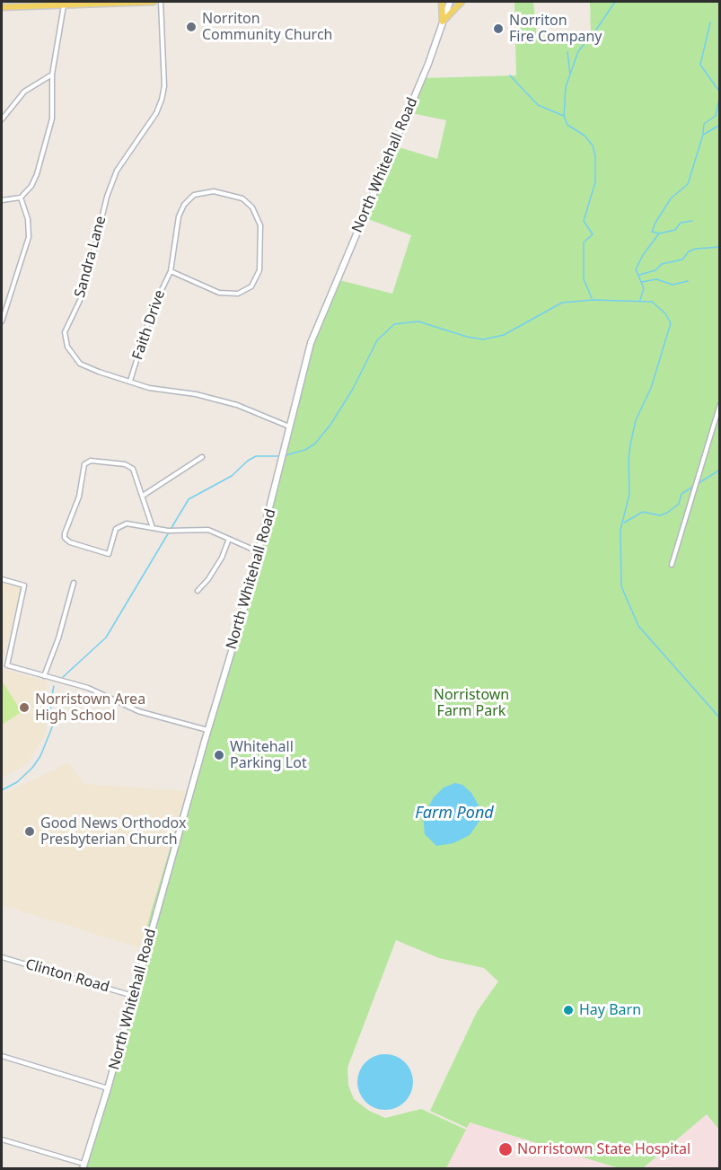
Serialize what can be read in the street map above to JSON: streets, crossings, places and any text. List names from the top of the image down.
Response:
{
  "streets": {
    "main road": ["North Whitehall Road"],
    "street": ["Sandra Lane", "Faith Drive", "Clinton Road"]
  },
  "crossings": [
    ["North Whitehall Road", "Sandra Lane"],
    ["North Whitehall Road", "Clinton Road"],
    ["Sandra Lane", "Faith Drive"]
  ],
  "water": ["Farm Pond"],
  "parks": ["Norristown Farm Park"],
  "places": [
    "Norriton Community Church",
    "Norriton Fire Company",
    "Norristown Area High School",
    "Whitehall Parking Lot",
    "Good News Orthodox Presbyterian Church",
    "Hay Barn",
    "Norristown State Hospital"
  ]
}
